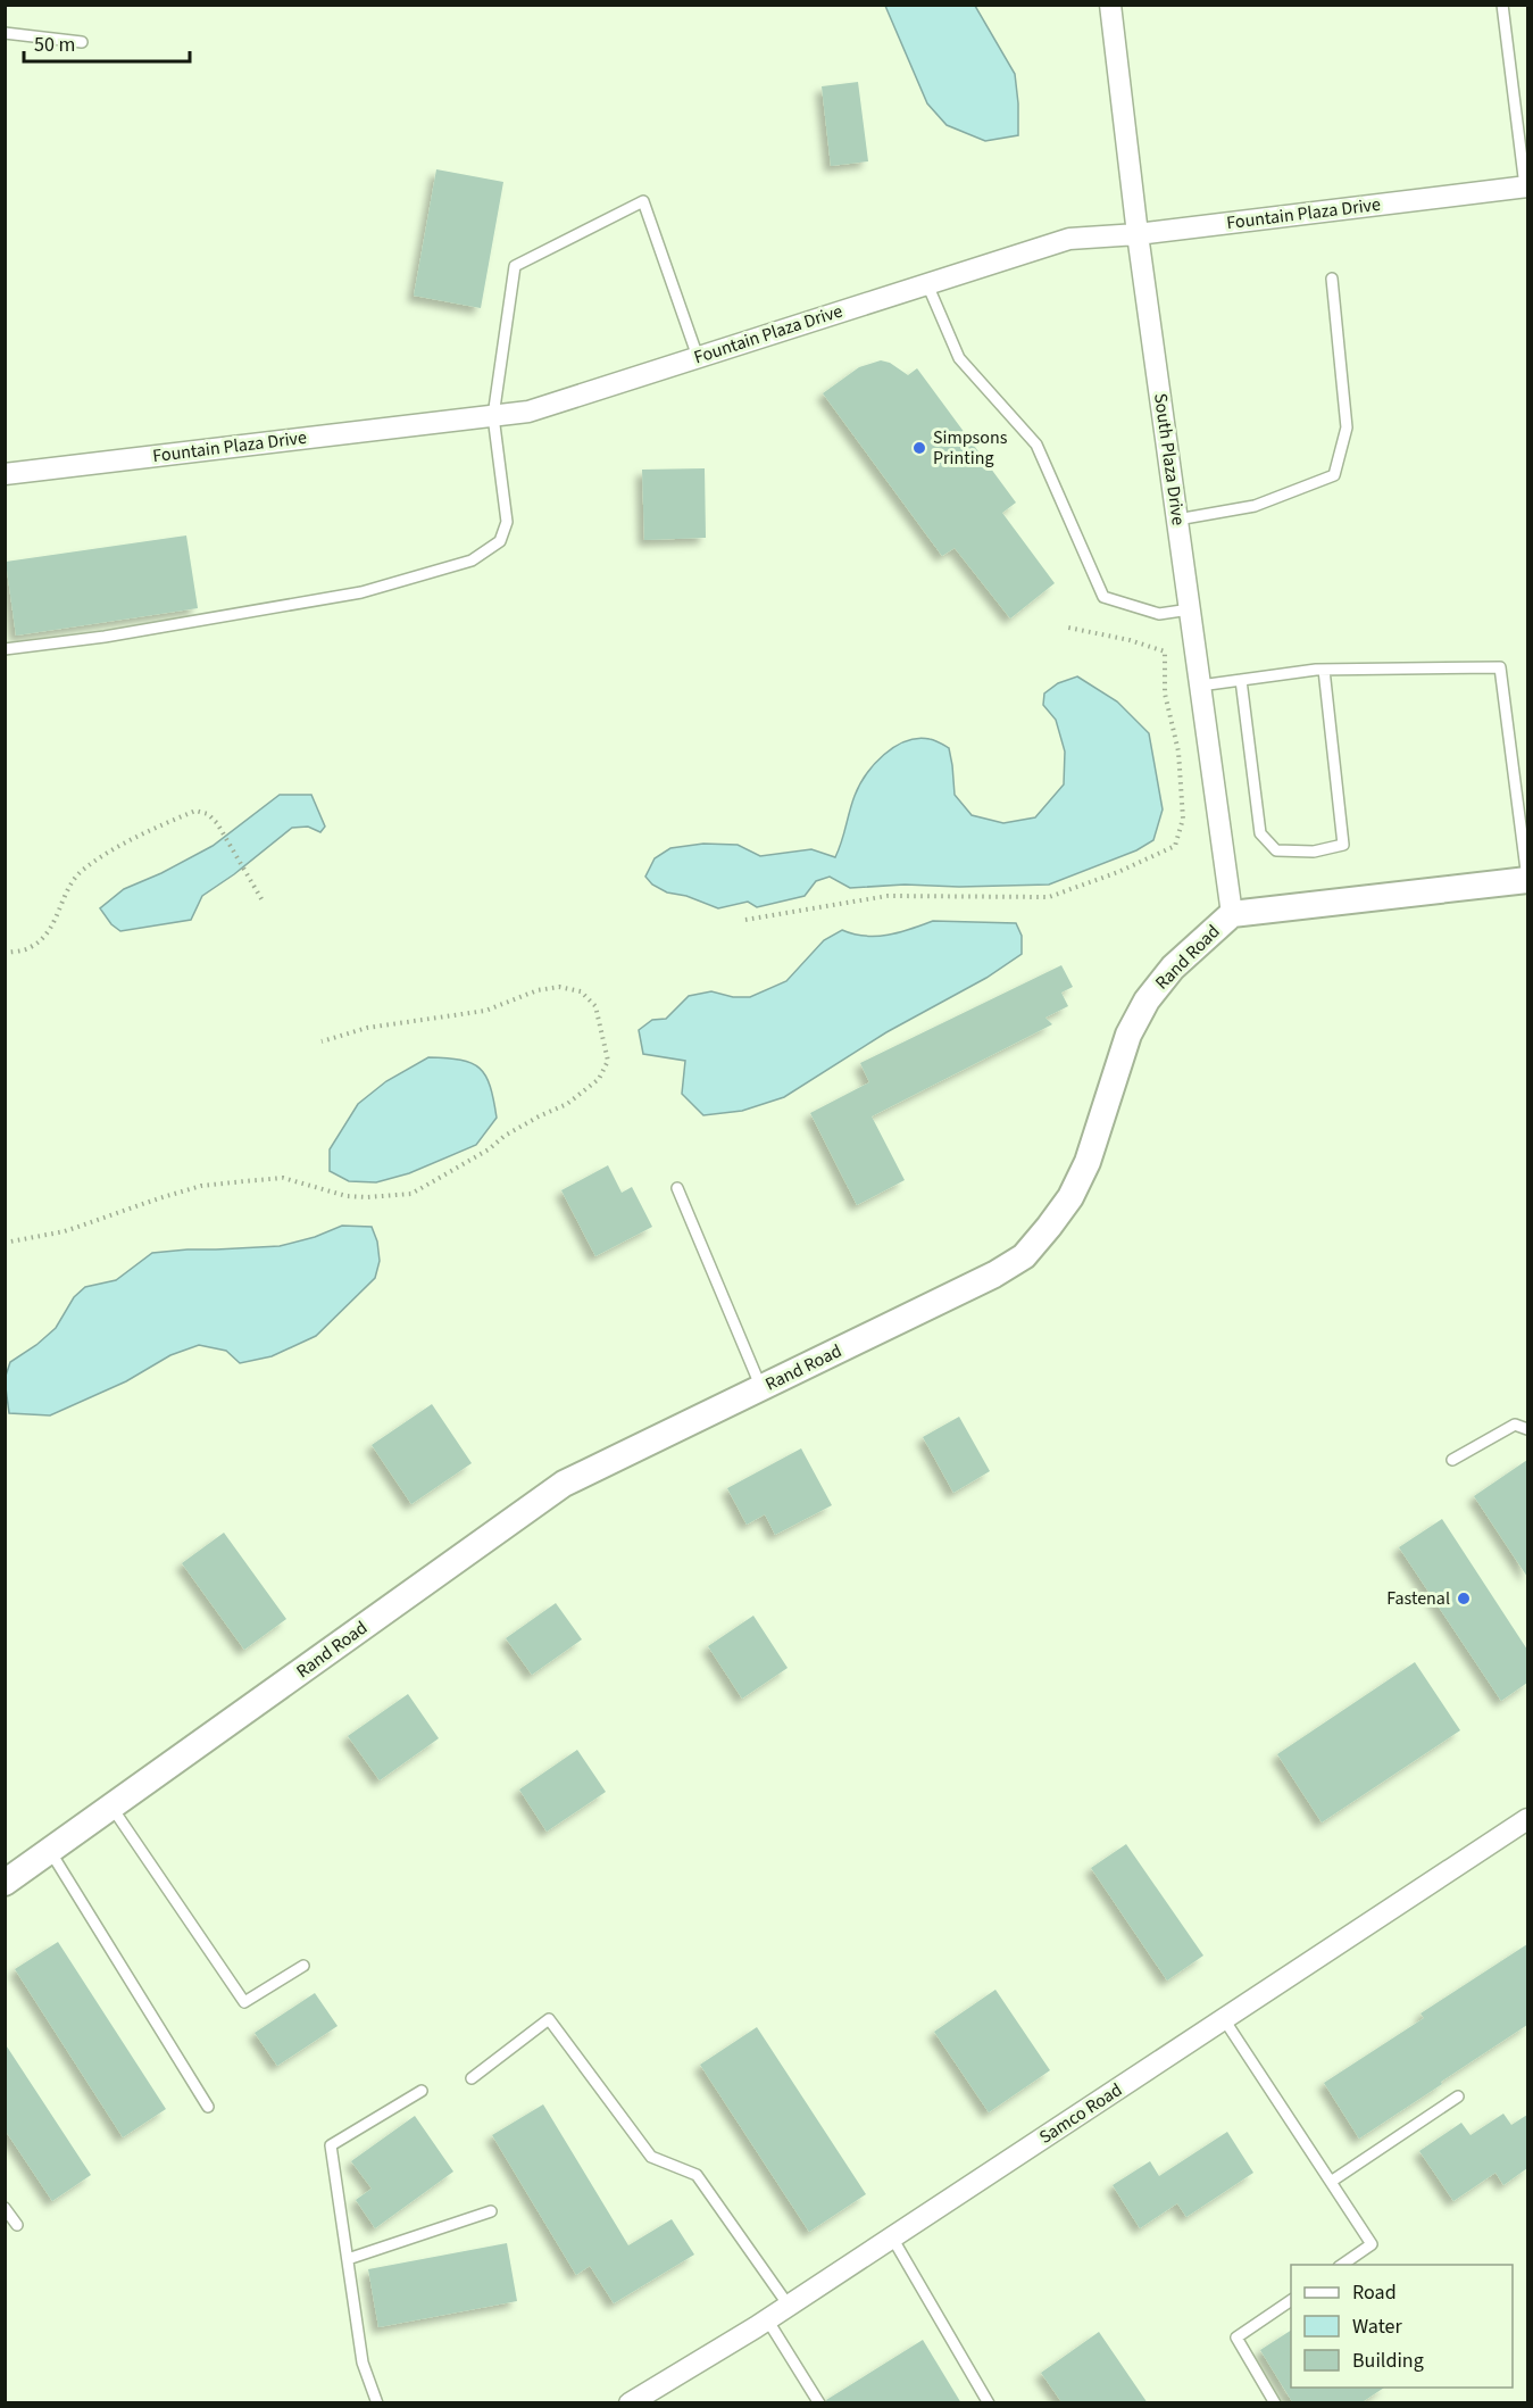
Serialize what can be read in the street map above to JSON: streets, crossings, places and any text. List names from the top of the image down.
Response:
{
  "streets": {
    "street": [
      "Fountain Plaza Drive",
      "South Plaza Drive",
      "Rand Road",
      "Samco Road"
    ]
  },
  "crossings": [
    ["Fountain Plaza Drive", "South Plaza Drive"],
    ["South Plaza Drive", "Rand Road"]
  ],
  "places": ["Simpsons Printing", "Fastenal"],
  "legend": ["Road", "Water", "Building"],
  "scale_bar": "50 m"
}
